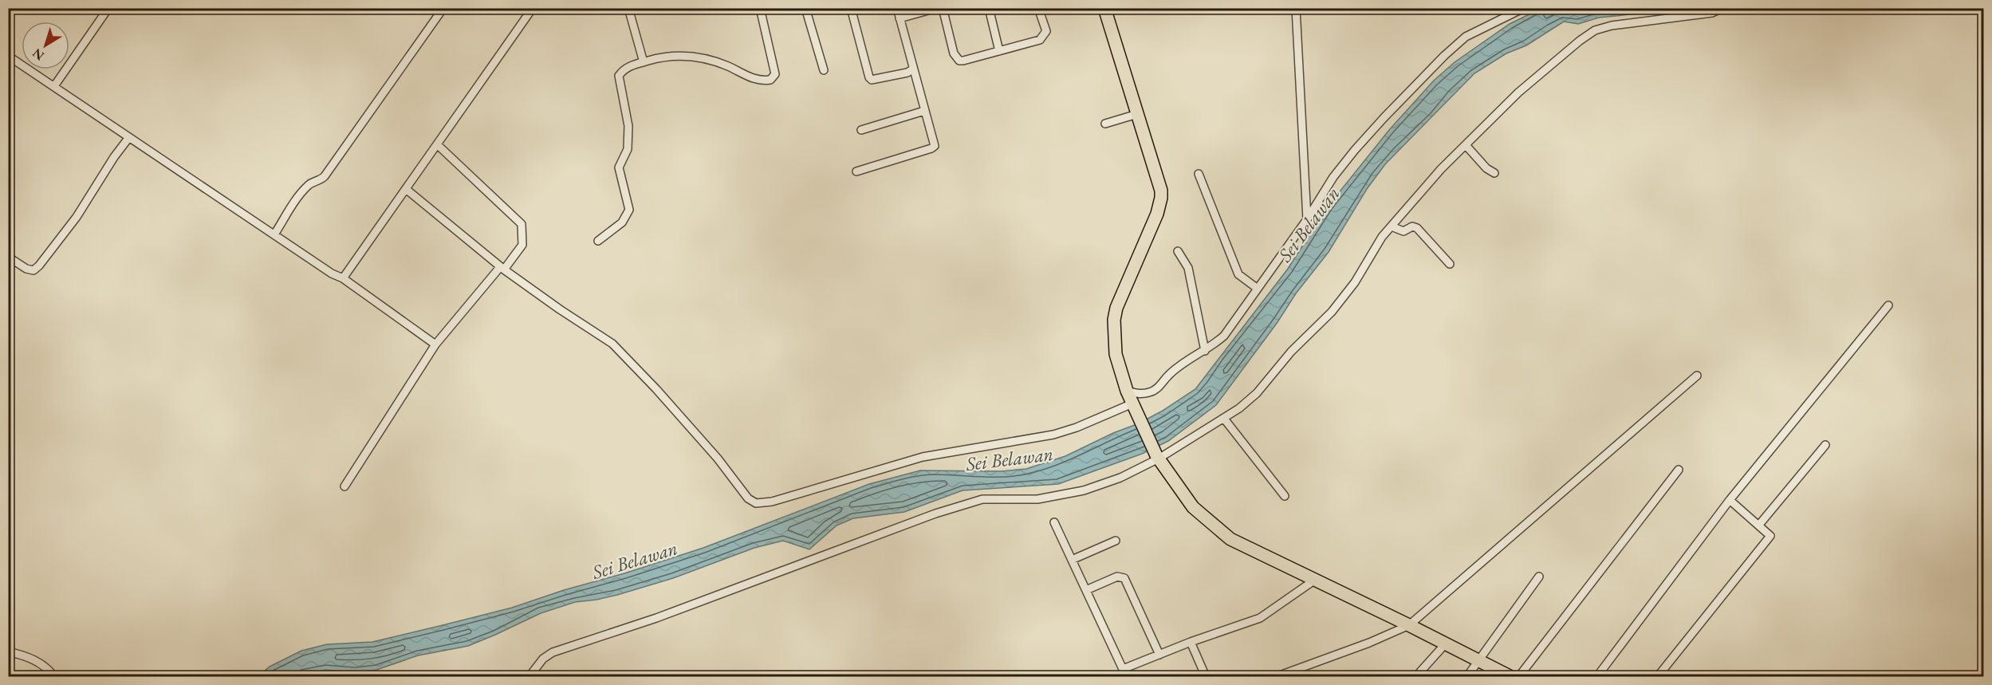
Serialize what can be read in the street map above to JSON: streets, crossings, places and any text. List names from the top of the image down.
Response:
{
  "water": ["Sei Belawan"],
  "north": "bottom left"
}
